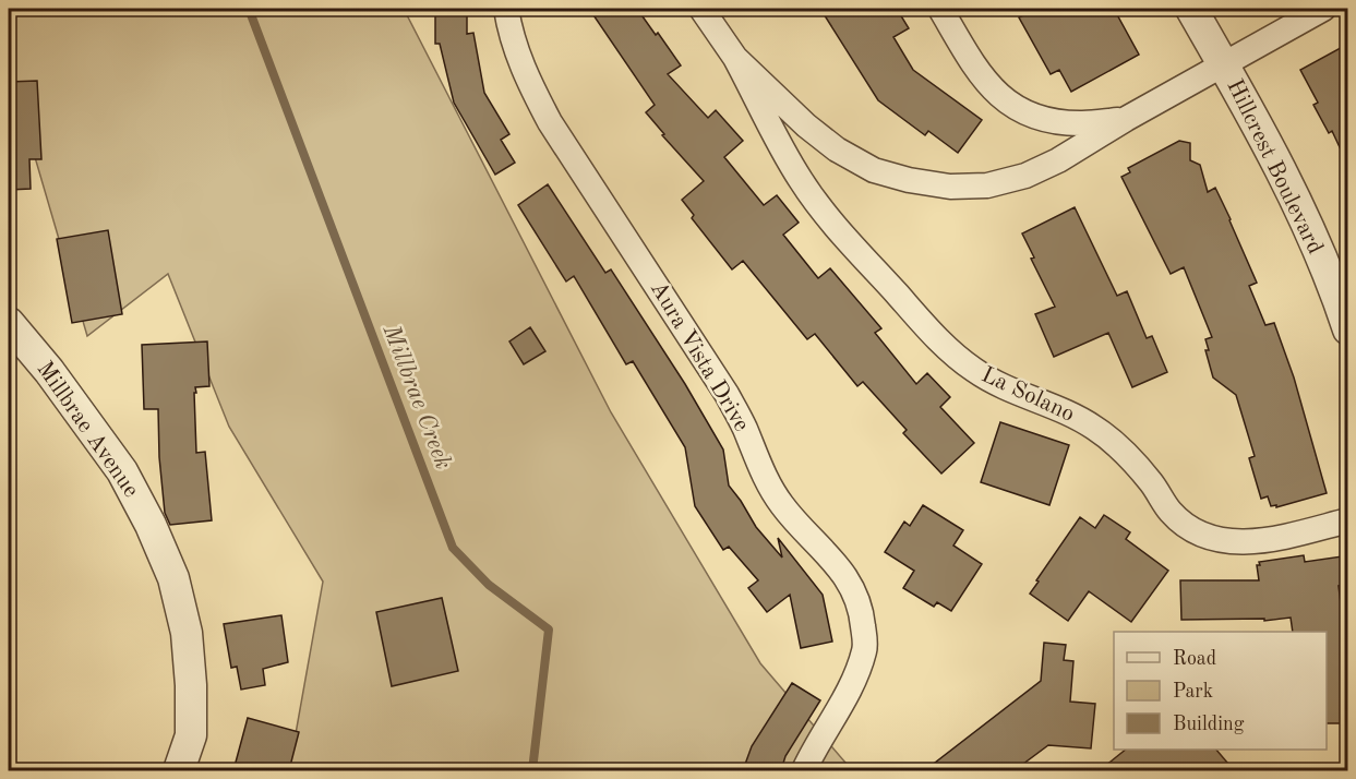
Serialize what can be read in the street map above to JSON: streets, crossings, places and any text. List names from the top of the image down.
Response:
{
  "streets": {
    "street": [
      "Hillcrest Boulevard",
      "Aura Vista Drive",
      "La Solano",
      "Millbrae Avenue"
    ]
  },
  "water": ["Millbrae Creek"],
  "legend": ["Road", "Park", "Building"]
}
